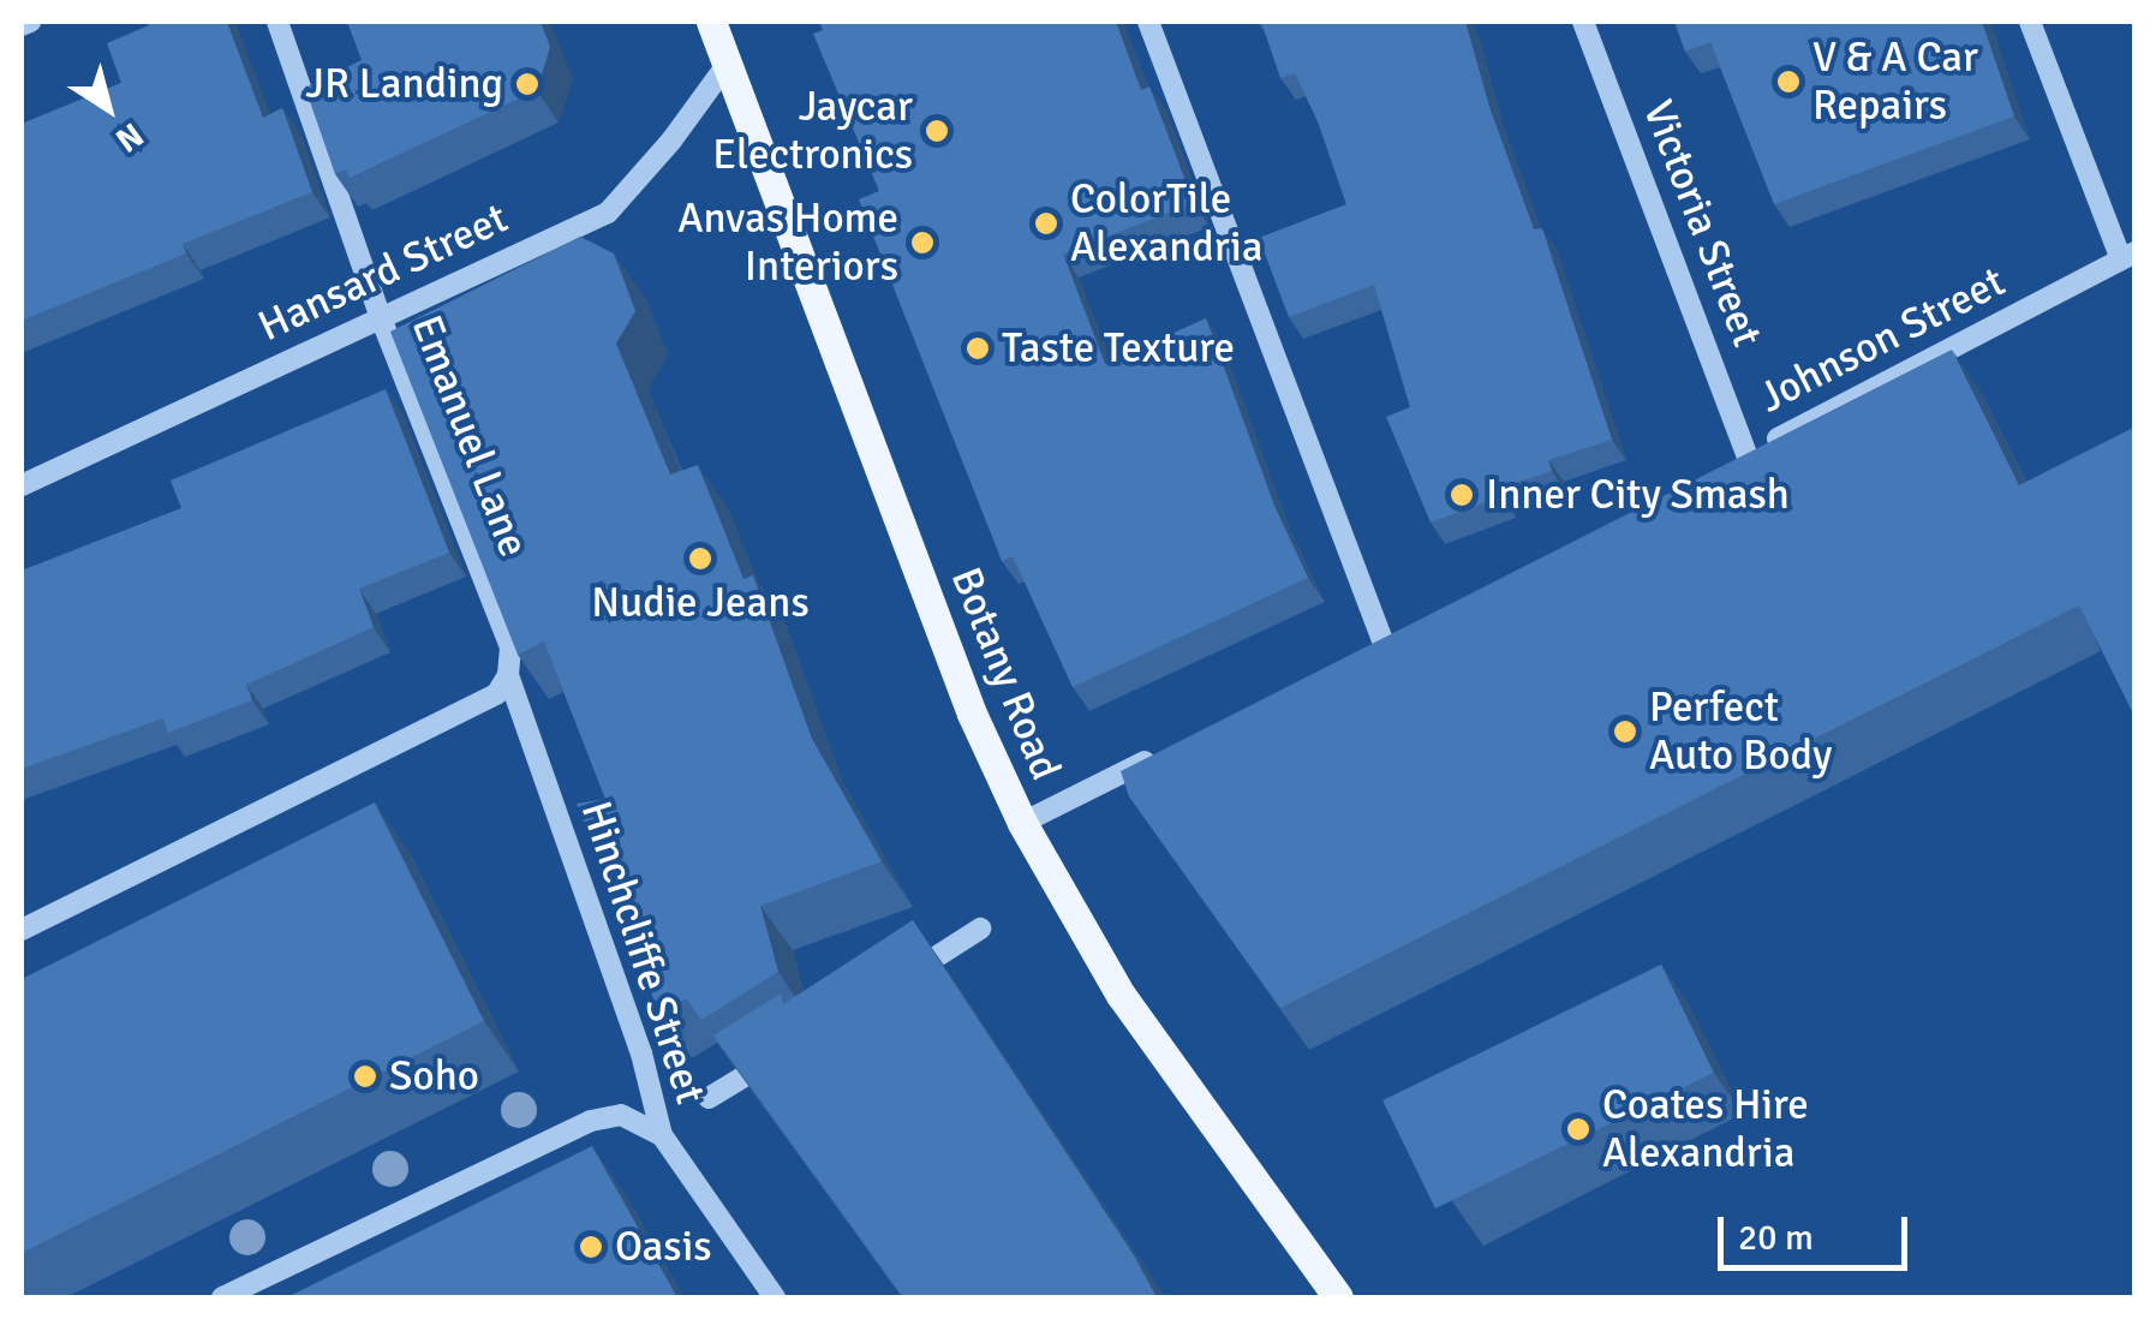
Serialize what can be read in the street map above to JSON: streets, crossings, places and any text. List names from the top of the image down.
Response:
{
  "streets": {
    "main road": ["Botany Road"],
    "street": [
      "Victoria Street",
      "Hansard Street",
      "Johnson Street",
      "Emanuel Lane",
      "Hinchcliffe Street"
    ]
  },
  "crossings": [
    ["Victoria Street", "Johnson Street"],
    ["Hansard Street", "Emanuel Lane"],
    ["Hansard Street", "Botany Road"],
    ["Emanuel Lane", "Hinchcliffe Street"]
  ],
  "places": [
    "V & A Car Repairs",
    "JR Landing",
    "Jaycar Electronics",
    "ColorTile Alexandria",
    "Anvas Home Interiors",
    "Taste Texture",
    "Inner City Smash",
    "Nudie Jeans",
    "Perfect Auto Body",
    "Soho",
    "Coates Hire Alexandria",
    "Oasis"
  ],
  "scale_bar": "20 m",
  "north": "bottom right"
}
